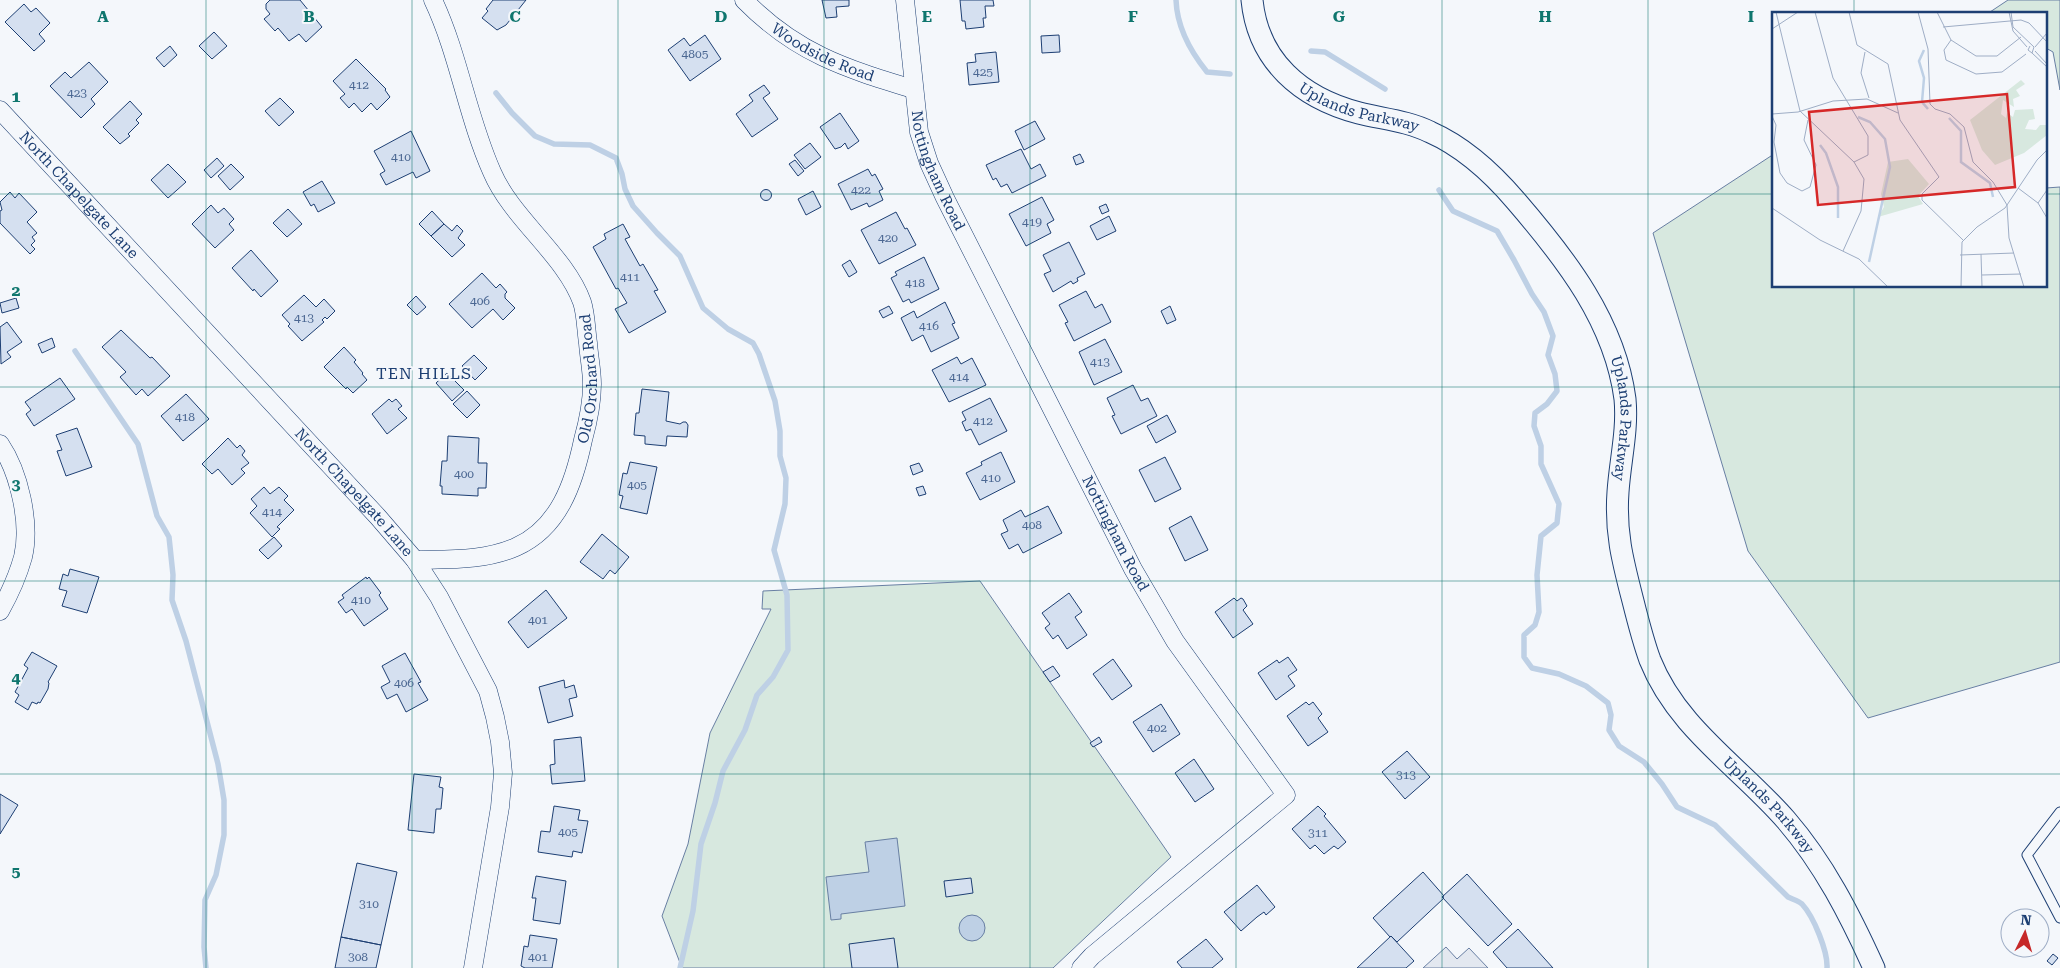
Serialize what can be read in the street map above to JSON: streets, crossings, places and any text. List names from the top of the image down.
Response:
{
  "streets": {
    "street": [
      "Woodside Road",
      "Uplands Parkway",
      "Nottingham Road",
      "North Chapelgate Lane",
      "Old Orchard Road"
    ]
  },
  "crossings": [
    ["Woodside Road", "Nottingham Road"],
    ["North Chapelgate Lane", "Old Orchard Road"]
  ],
  "districts": ["TEN HILLS"],
  "house_numbers": [
    "4805",
    "425",
    "412",
    "423",
    "410",
    "422",
    "419",
    "420",
    "411",
    "418",
    "406",
    "413",
    "416",
    "413",
    "414",
    "418",
    "412",
    "400",
    "410",
    "405",
    "414",
    "408",
    "410",
    "401",
    "406",
    "402",
    "313",
    "405",
    "311",
    "310",
    "308",
    "401"
  ],
  "north": "top",
  "grid": {
    "columns": [
      "A",
      "B",
      "C",
      "D",
      "E",
      "F",
      "G",
      "H",
      "I"
    ],
    "rows": [
      "1",
      "2",
      "3",
      "4",
      "5"
    ]
  }
}
